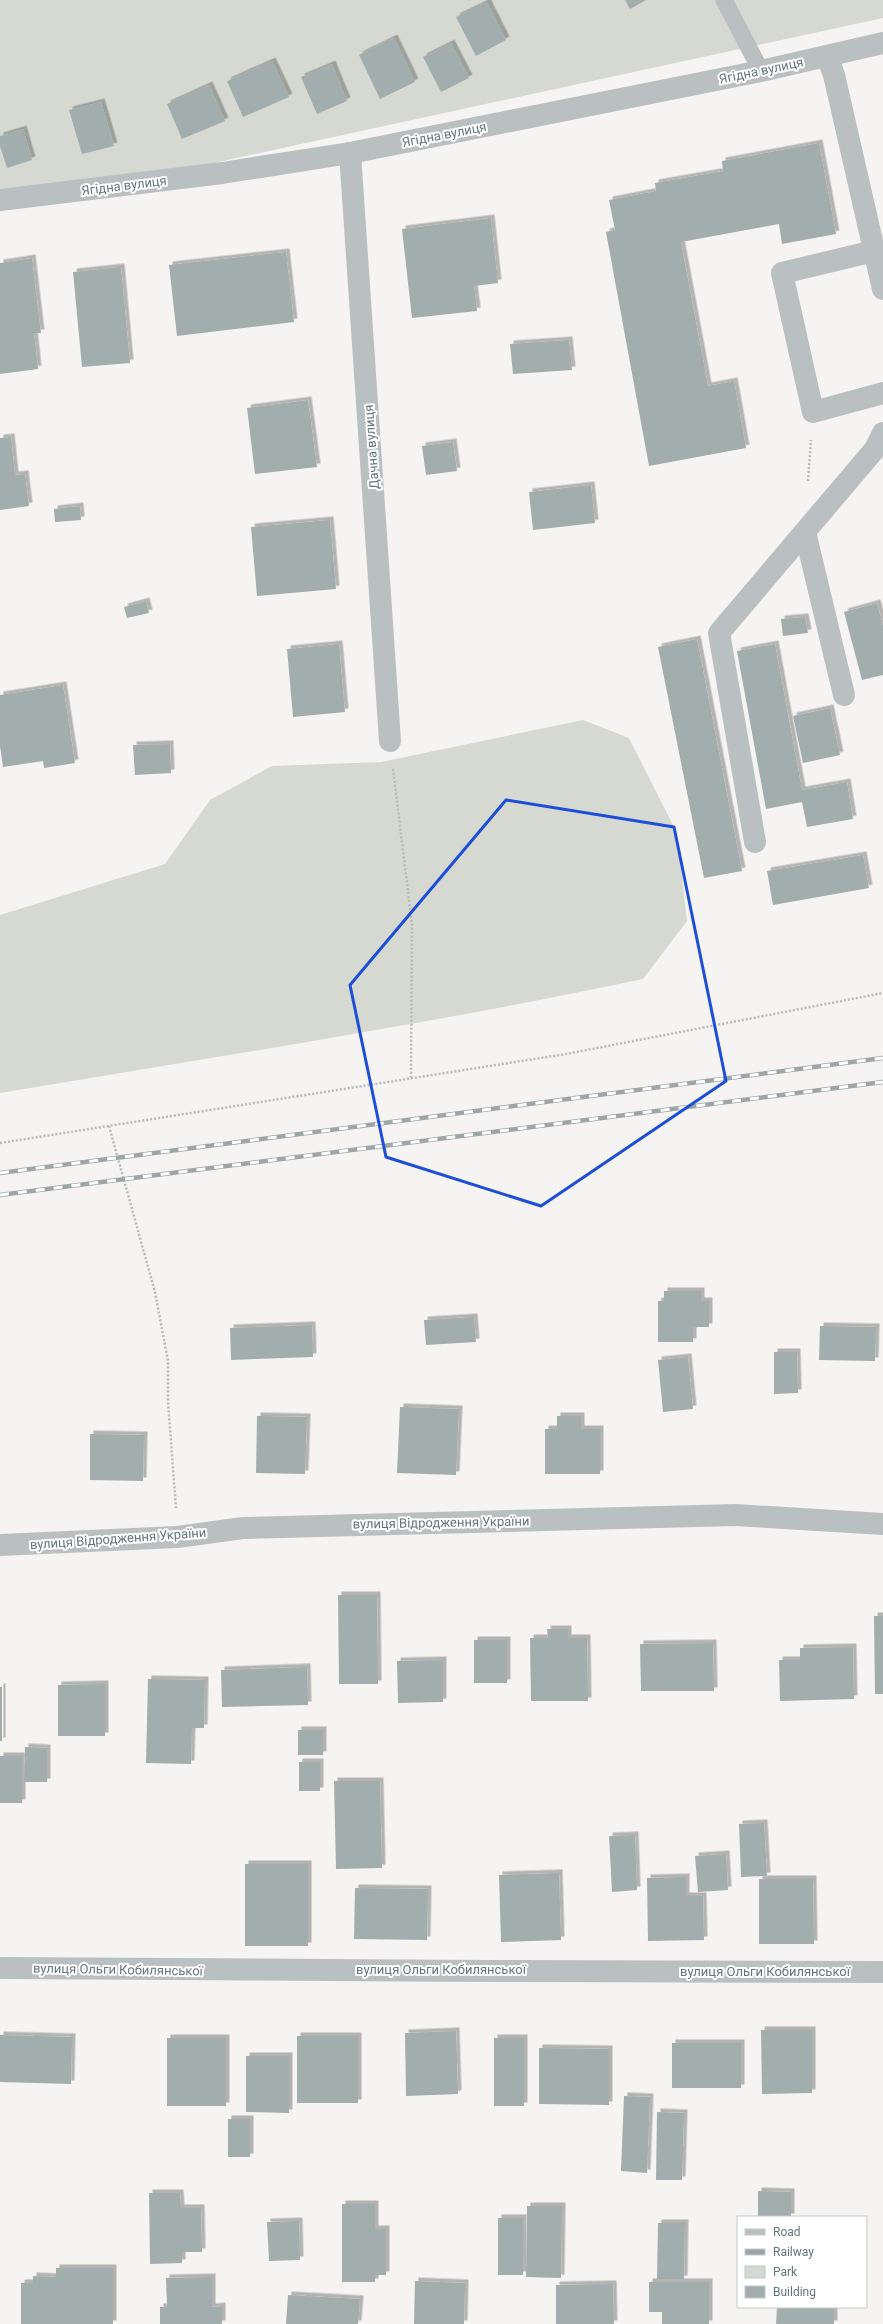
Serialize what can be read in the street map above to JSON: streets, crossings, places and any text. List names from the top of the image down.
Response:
{
  "streets": {
    "street": [
      "Ягідна вулиця",
      "Дачна вулиця",
      "вулиця Відродження України",
      "вулиця Ольги Кобилянської"
    ]
  },
  "crossings": [
    ["Ягідна вулиця", "Дачна вулиця"]
  ],
  "legend": [
    "Road",
    "Railway",
    "Park",
    "Building"
  ]
}
